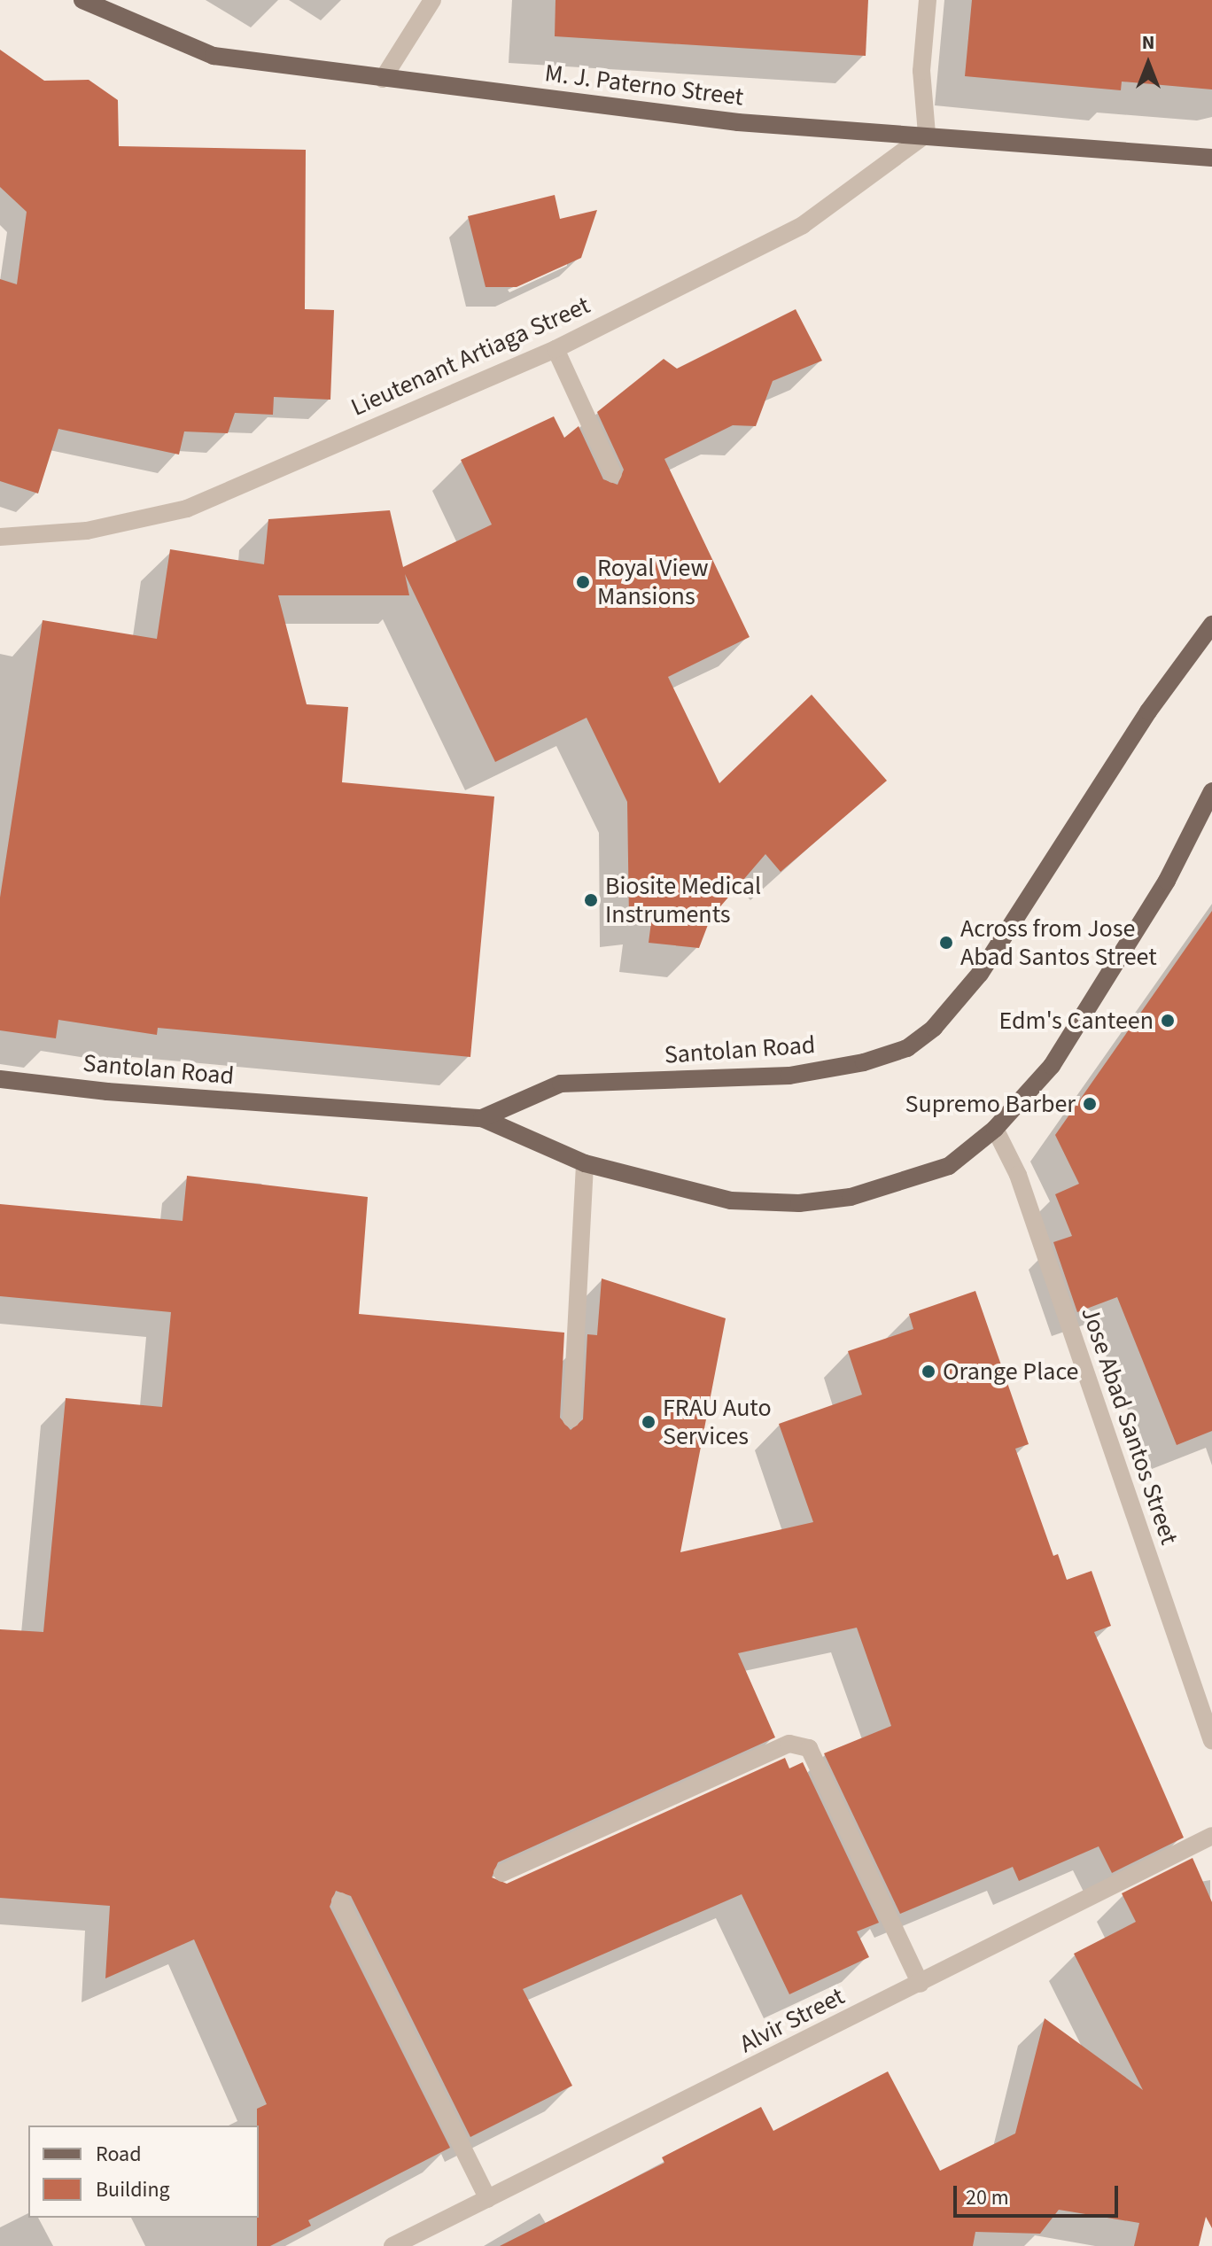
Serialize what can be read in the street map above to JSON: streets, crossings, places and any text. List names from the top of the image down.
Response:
{
  "streets": {
    "main road": ["M. J. Paterno Street", "Santolan Road"],
    "street": ["Lieutenant Artiaga Street", "Jose Abad Santos Street", "Alvir Street"]
  },
  "crossings": [
    ["M. J. Paterno Street", "Lieutenant Artiaga Street"],
    ["Santolan Road", "Jose Abad Santos Street"]
  ],
  "places": [
    "Royal View Mansions",
    "Biosite Medical Instruments",
    "Across from Jose Abad Santos Street",
    "Edm's Canteen",
    "Supremo Barber",
    "Orange Place",
    "FRAU Auto Services"
  ],
  "legend": ["Road", "Building"],
  "scale_bar": "20 m",
  "north": "top"
}
